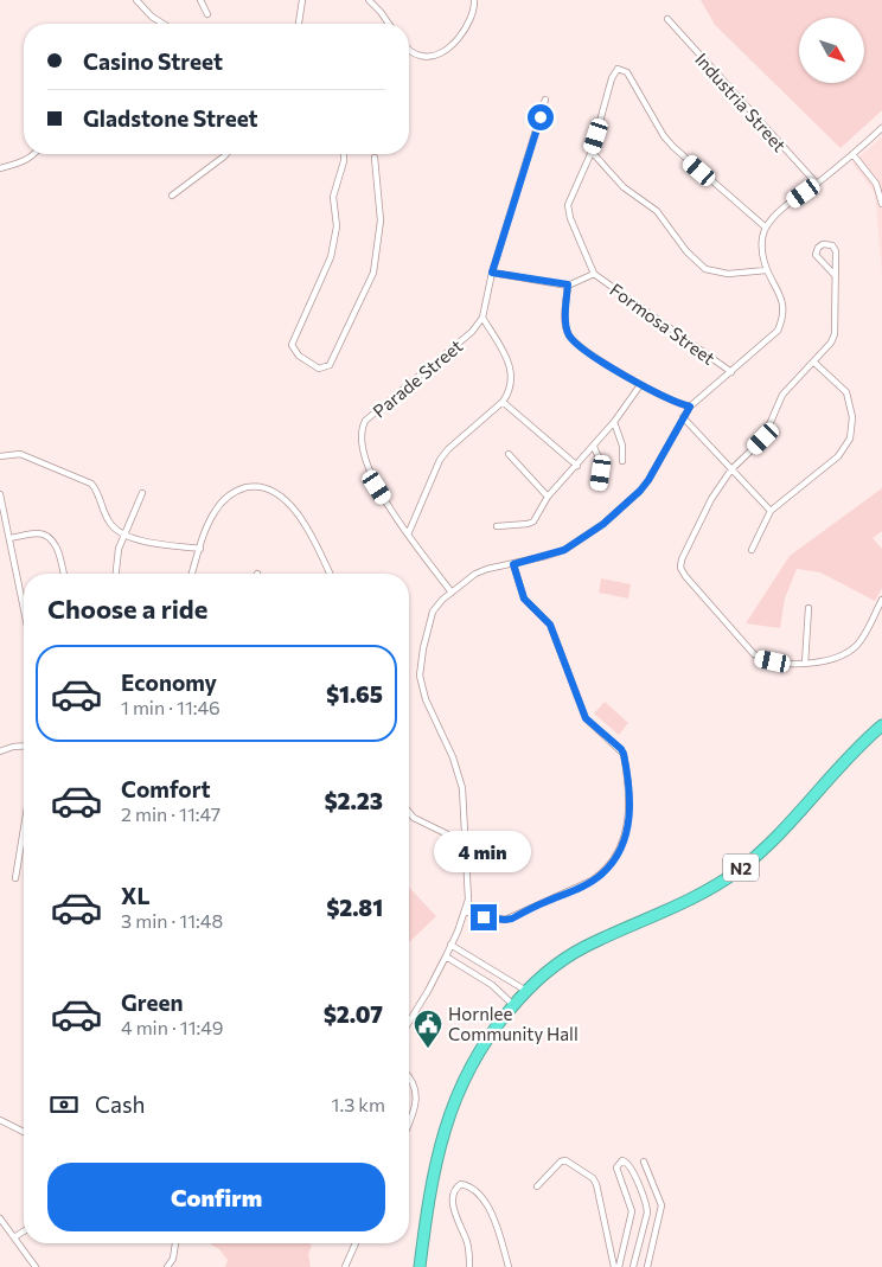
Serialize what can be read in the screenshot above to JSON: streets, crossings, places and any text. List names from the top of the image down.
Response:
{
  "streets": {
    "highway": ["N2"],
    "street": ["Industria Street", "Formosa Street", "Parade Street"]
  },
  "places": {
    "public building": ["Hornlee Community Hall"]
  },
  "north": "bottom right",
  "page": {
    "banner": ["Casino Street", "Gladstone Street"],
    "heading": "Choose a ride",
    "list": [
      {
        "name": "Economy",
        "note": "1 min · 11:46",
        "value": "$1.65"
      },
      {
        "name": "Comfort",
        "note": "2 min · 11:47",
        "value": "$2.23"
      },
      {
        "name": "XL",
        "note": "3 min · 11:48",
        "value": "$2.81"
      },
      {
        "name": "Green",
        "note": "4 min · 11:49",
        "value": "$2.07"
      }
    ],
    "bubble": "4 min",
    "pay": ["Cash", "1.3 km"],
    "buttons": "Confirm"
  }
}
